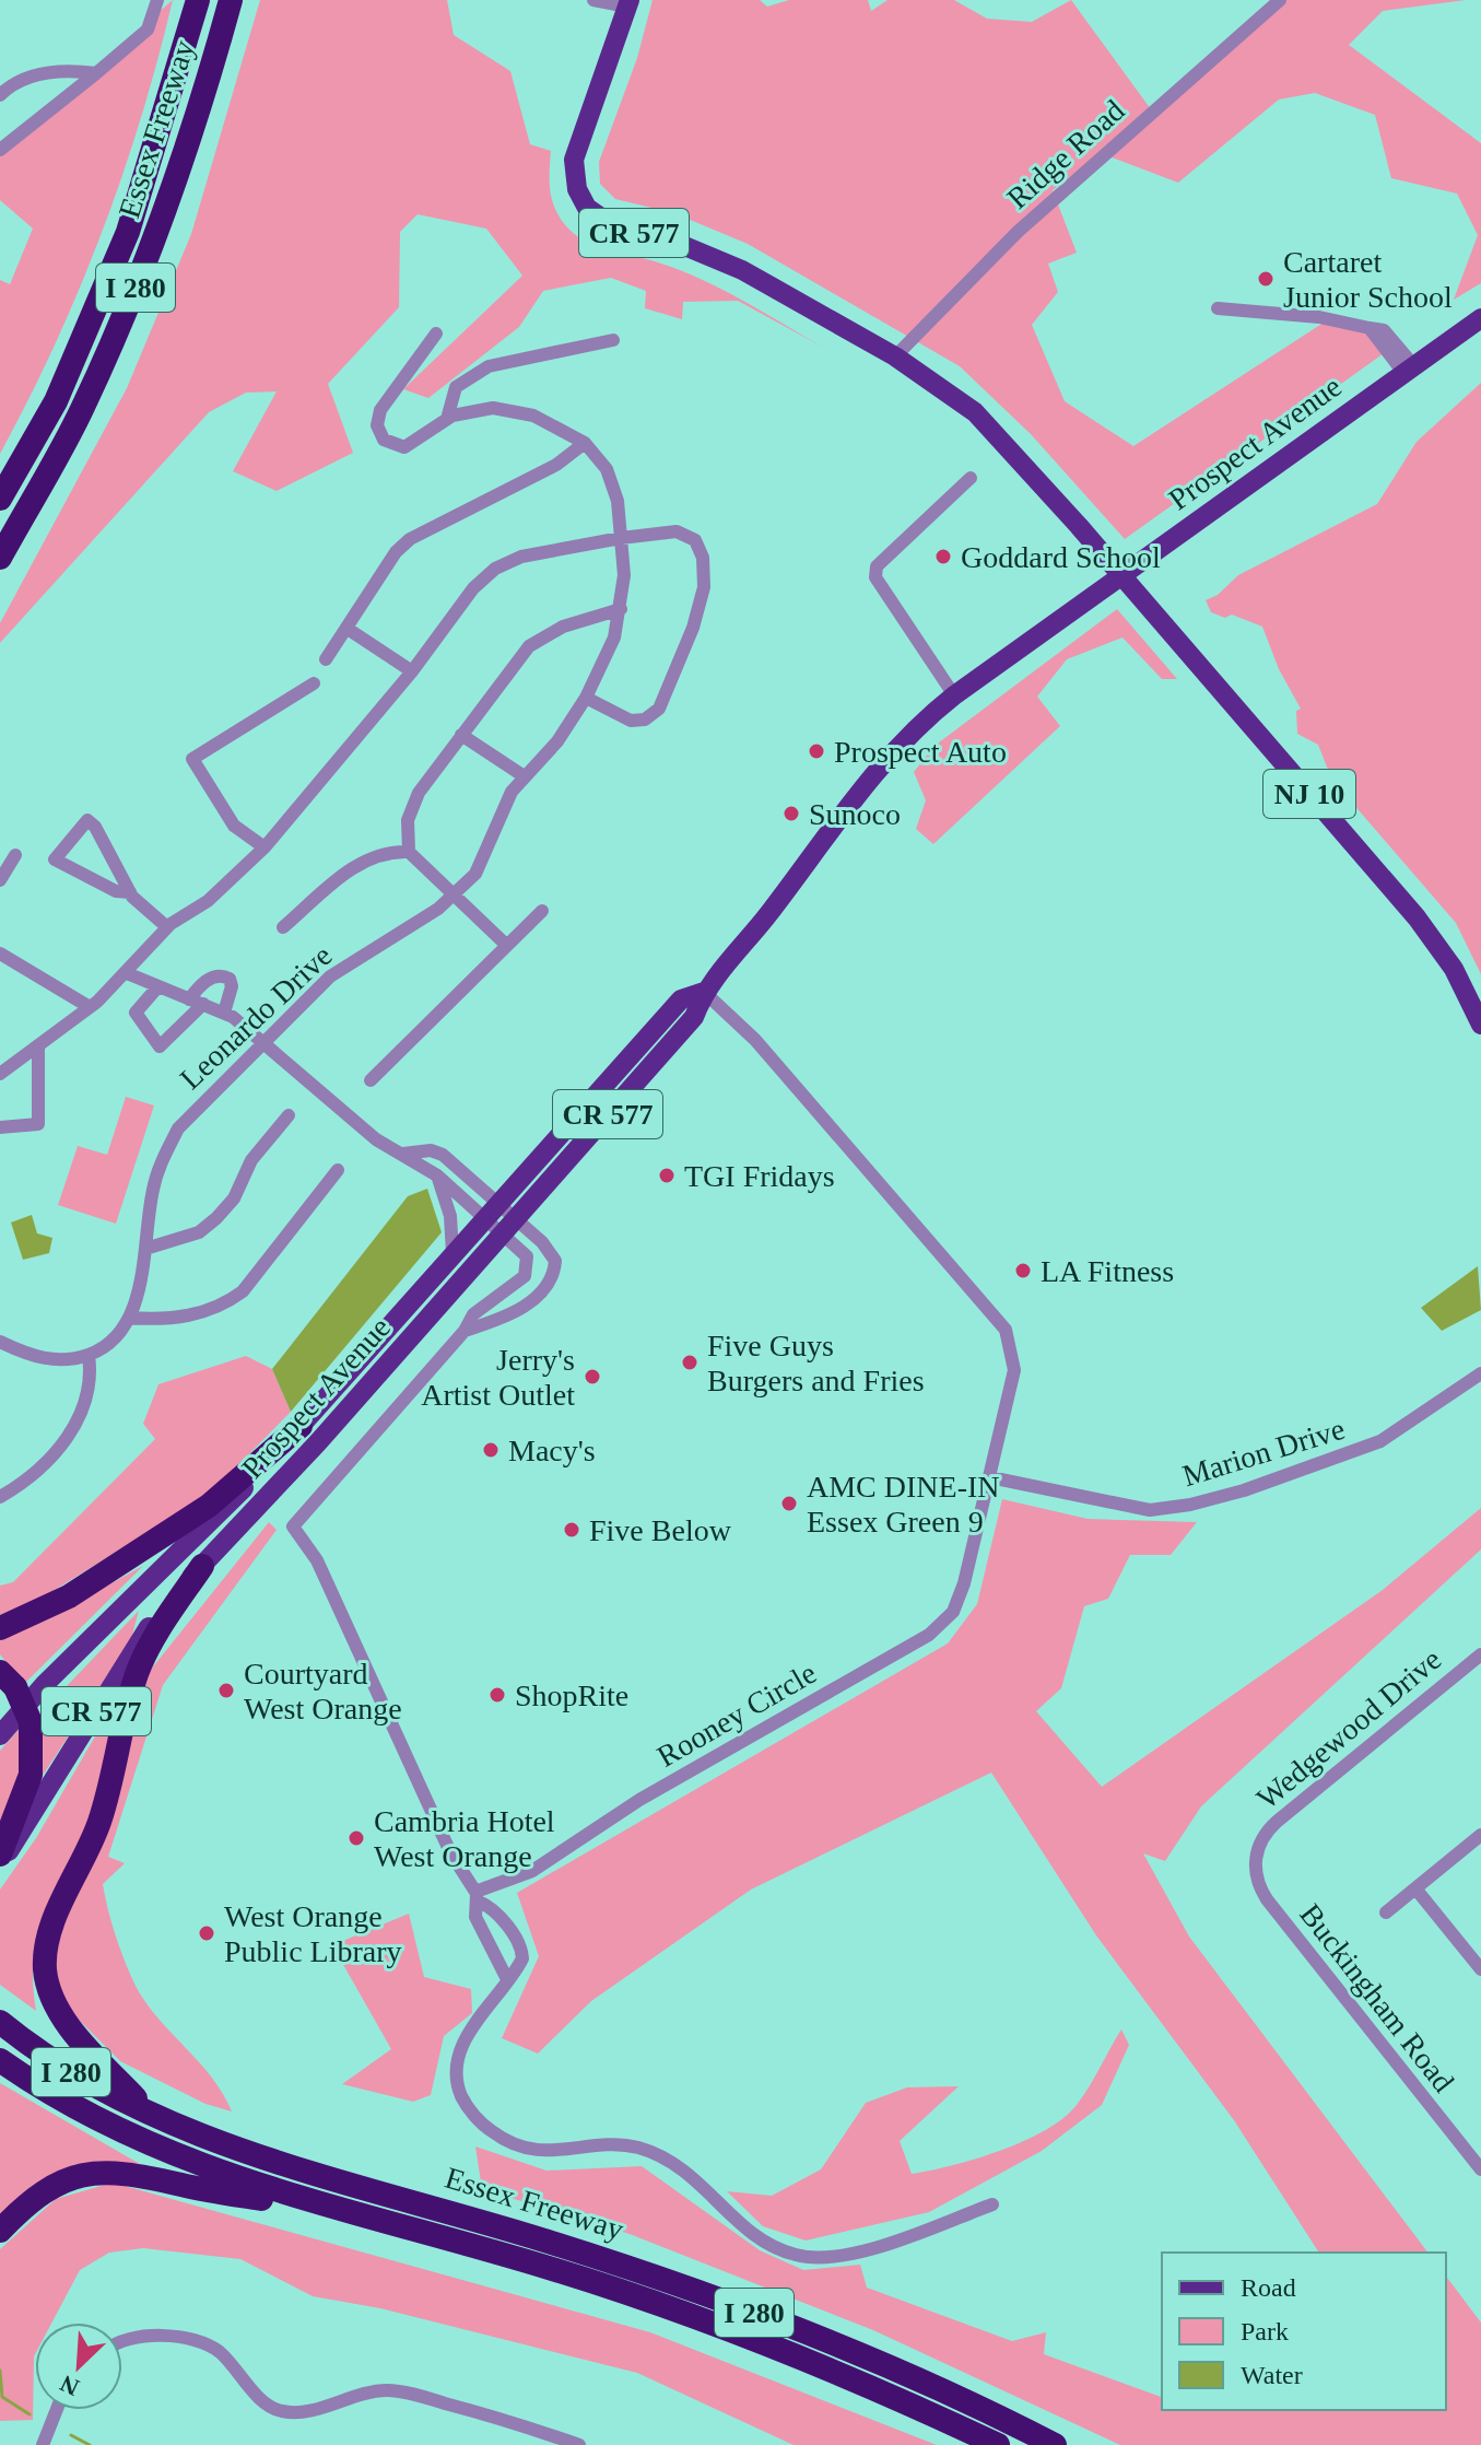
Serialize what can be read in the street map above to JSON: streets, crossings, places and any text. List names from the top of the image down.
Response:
{
  "streets": {
    "highway": ["Essex Freeway", "I 280"],
    "main road": ["CR 577", "Prospect Avenue", "NJ 10"],
    "street": [
      "Ridge Road",
      "Leonardo Drive",
      "Marion Drive",
      "Rooney Circle",
      "Wedgewood Drive",
      "Buckingham Road"
    ]
  },
  "crossings": [
    ["Ridge Road", "CR 577"],
    ["CR 577", "Prospect Avenue"],
    ["CR 577", "NJ 10"],
    ["Prospect Avenue", "NJ 10"],
    ["Prospect Avenue", "Rooney Circle"],
    ["Marion Drive", "Rooney Circle"],
    ["Wedgewood Drive", "Buckingham Road"]
  ],
  "places": [
    "Cartaret Junior School",
    "Goddard School",
    "Prospect Auto",
    "Sunoco",
    "TGI Fridays",
    "LA Fitness",
    "Five Guys Burgers and Fries",
    "Jerry's Artist Outlet",
    "Macy's",
    "AMC DINE-IN Essex Green 9",
    "Five Below",
    "Courtyard West Orange",
    "ShopRite",
    "Cambria Hotel West Orange",
    "West Orange Public Library"
  ],
  "legend": ["Road", "Park", "Water"],
  "north": "bottom left"
}
